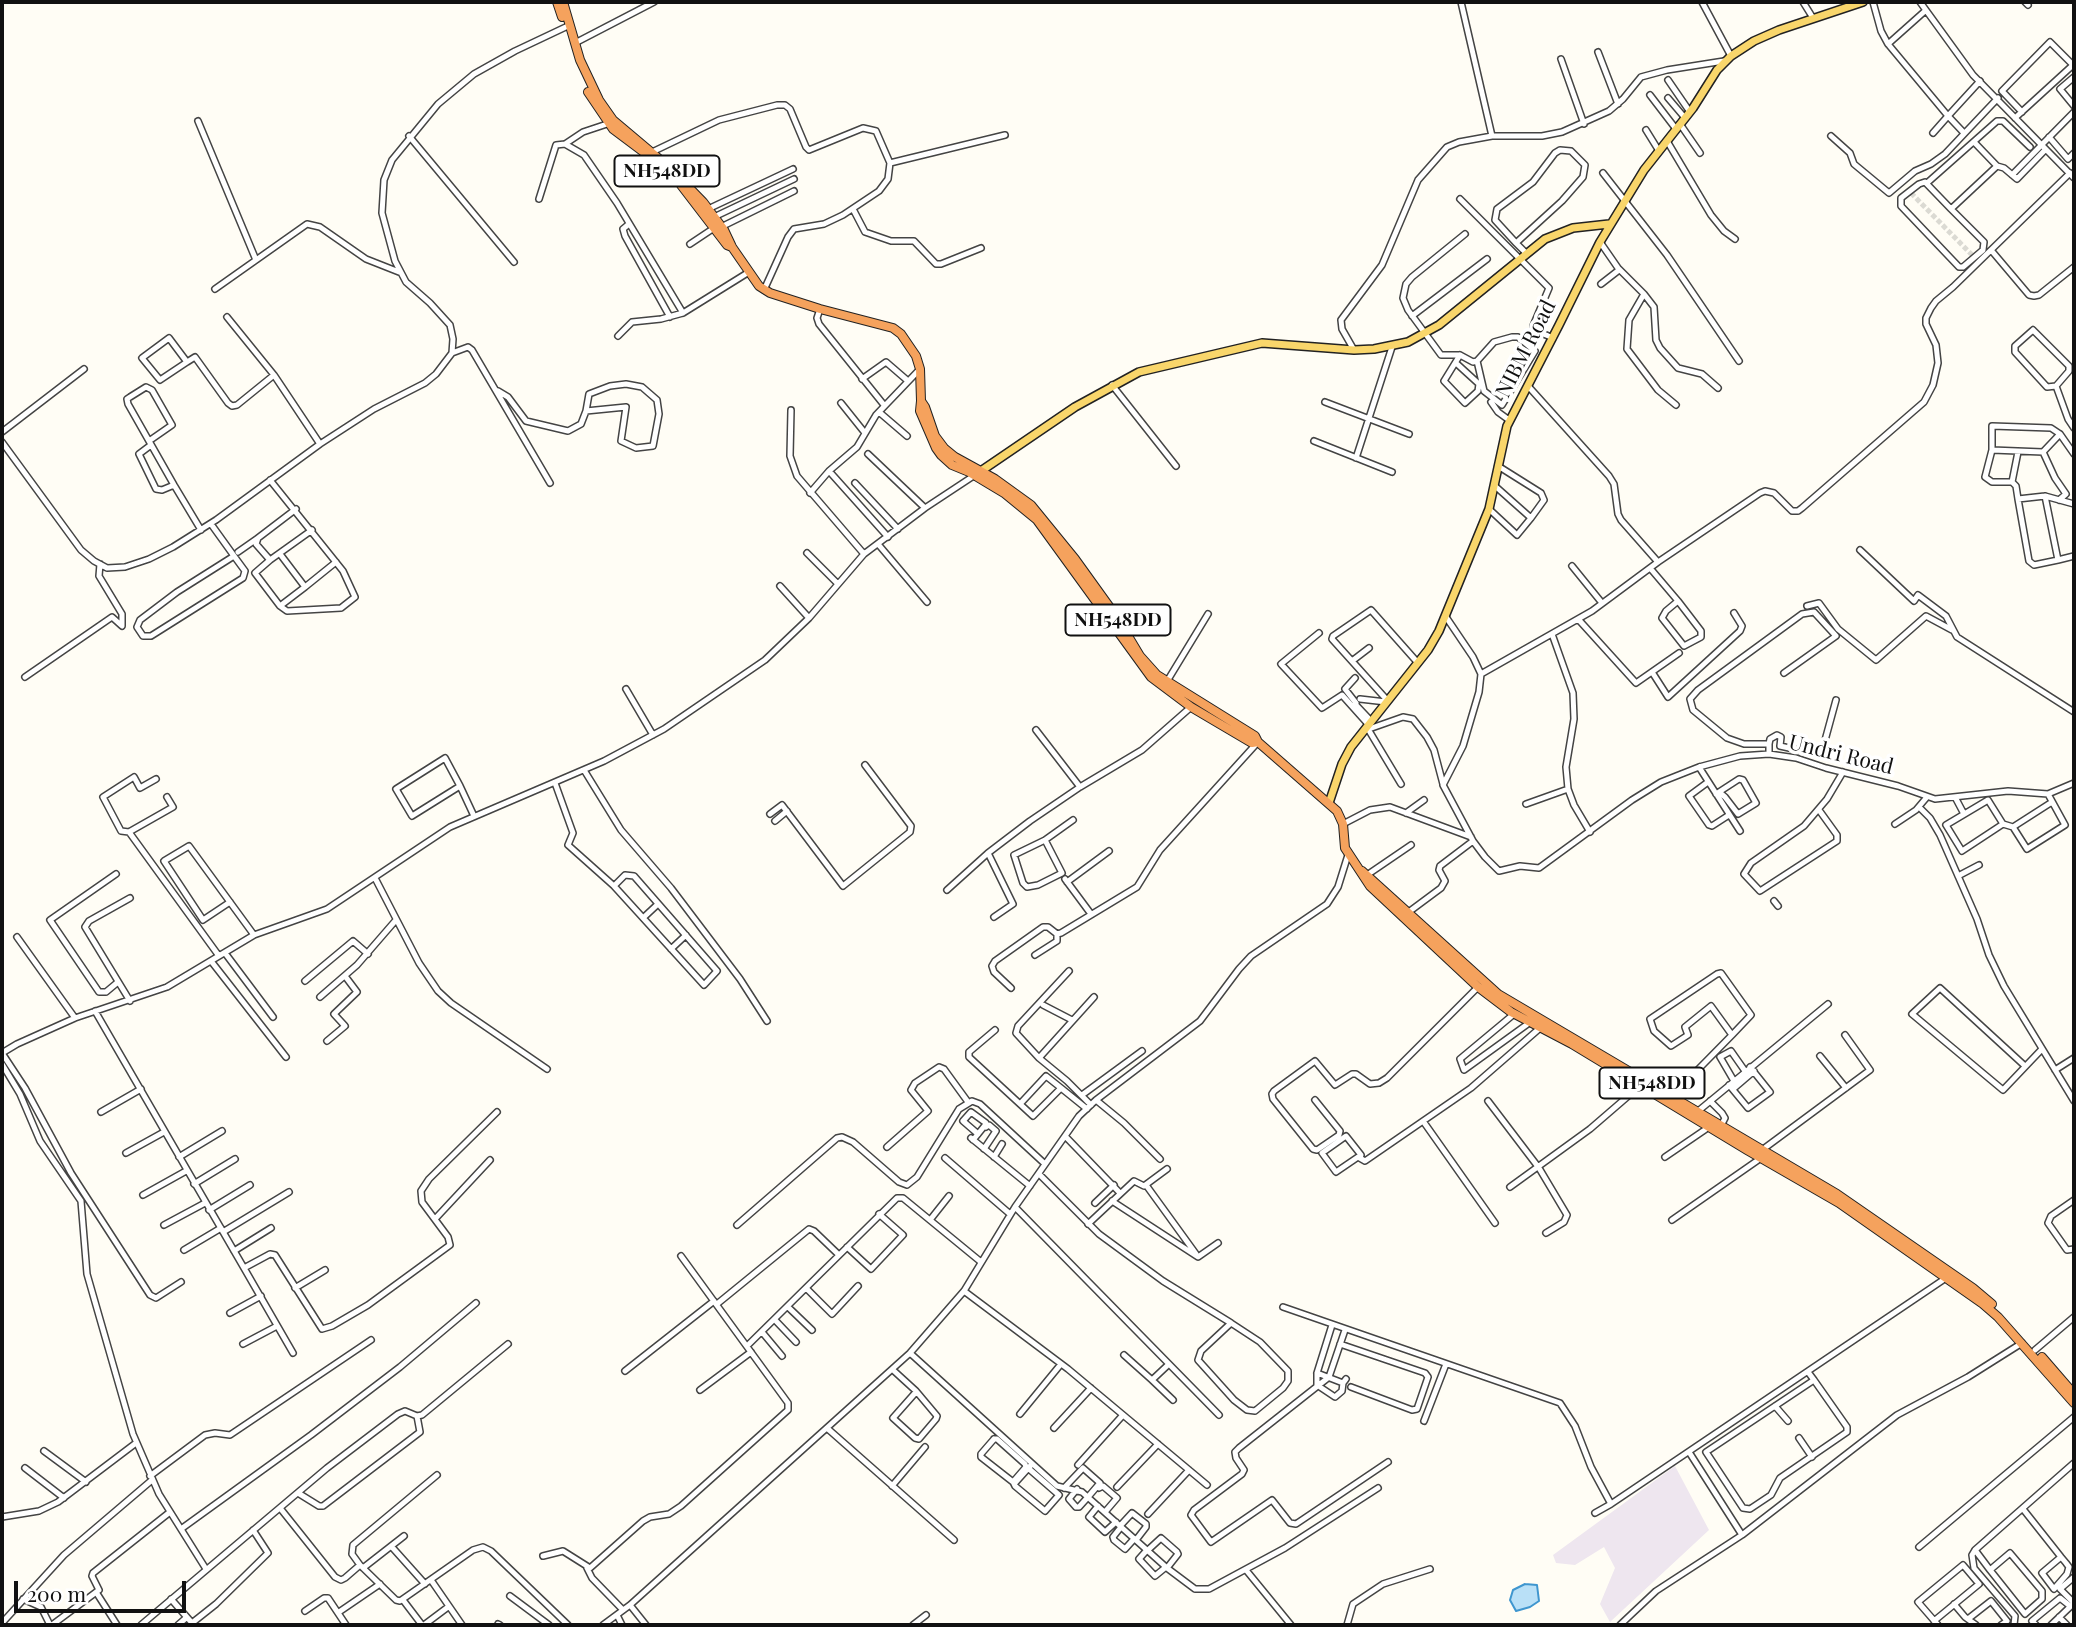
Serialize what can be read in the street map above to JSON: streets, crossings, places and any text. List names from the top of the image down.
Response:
{
  "streets": {
    "highway": ["NH548DD"],
    "main road": ["NIBM Road"],
    "street": ["Undri Road"]
  },
  "crossings": [
    ["NH548DD", "NIBM Road"],
    ["NH548DD", "Undri Road"],
    ["NIBM Road", "Undri Road"]
  ],
  "scale_bar": "200 m"
}
